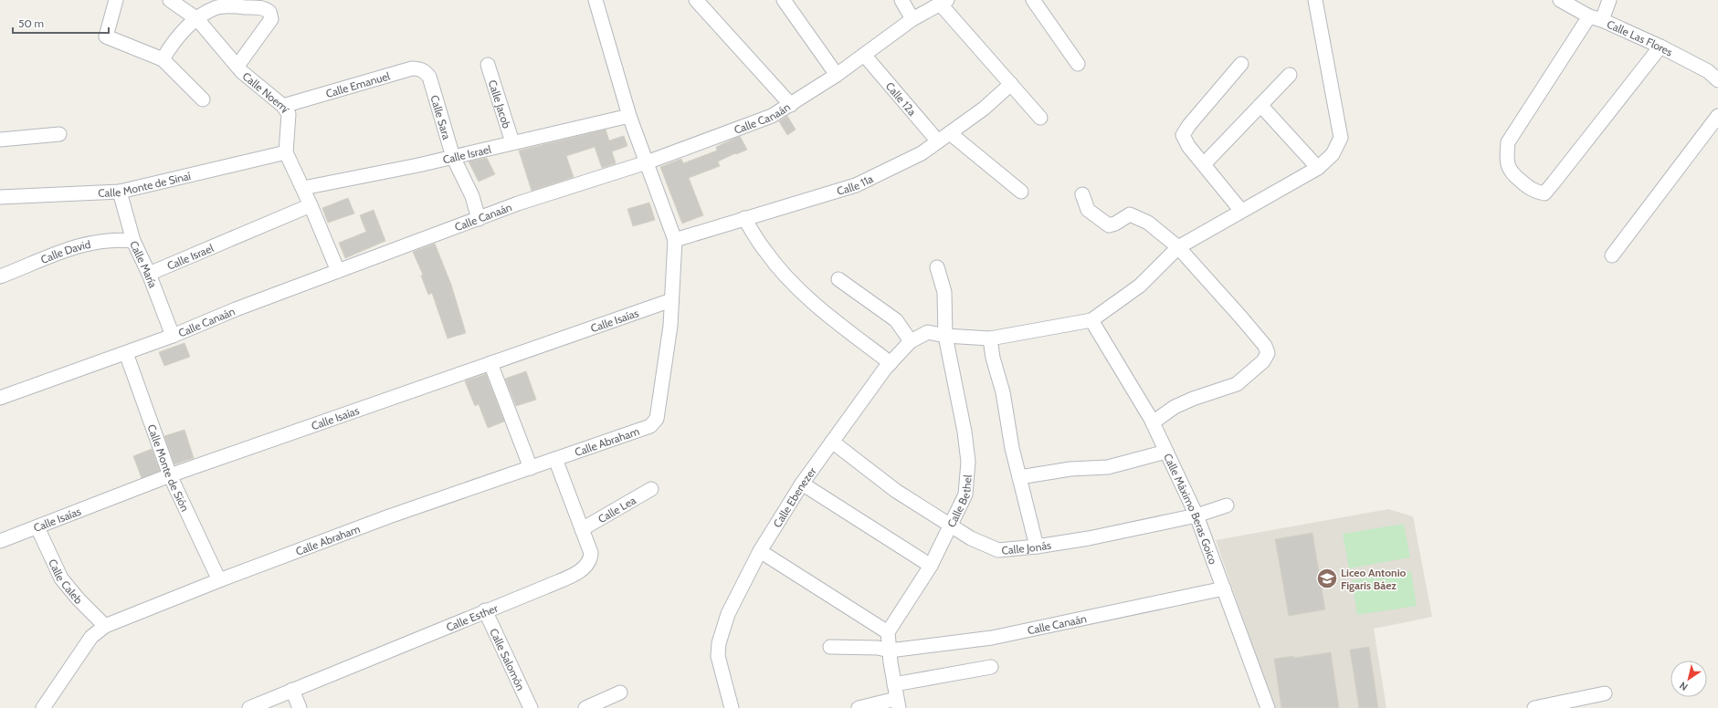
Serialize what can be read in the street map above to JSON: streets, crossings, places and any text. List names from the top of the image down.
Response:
{
  "streets": {
    "street": [
      "Calle Las Flores",
      "Calle Emanuel",
      "Calle Noemí",
      "Calle 12a",
      "Calle Jacob",
      "Calle Sara",
      "Calle Canaán",
      "Calle Israel",
      "Calle Monte de Sinaí",
      "Calle 11a",
      "Calle David",
      "Calle María",
      "Calle Isaías",
      "Calle Abraham",
      "Calle Monte de Sión",
      "Calle Ebenezer",
      "Calle Bethel",
      "Calle Máximo Beras Goico",
      "Calle Lea",
      "Calle Jonás",
      "Calle Caleb",
      "Calle Esther",
      "Calle Salomón"
    ]
  },
  "crossings": [
    ["Calle Emanuel", "Calle Noemí"],
    ["Calle Emanuel", "Calle Sara"],
    ["Calle Noemí", "Calle Monte de Sinaí"],
    ["Calle 12a", "Calle Canaán"],
    ["Calle 12a", "Calle 11a"],
    ["Calle Jacob", "Calle Israel"],
    ["Calle Sara", "Calle Canaán"],
    ["Calle Sara", "Calle Israel"],
    ["Calle Canaán", "Calle María"],
    ["Calle Canaán", "Calle Monte de Sión"],
    ["Calle Canaán", "Calle Máximo Beras Goico"],
    ["Calle Israel", "Calle María"],
    ["Calle Monte de Sinaí", "Calle María"],
    ["Calle David", "Calle María"],
    ["Calle Isaías", "Calle Abraham"],
    ["Calle Isaías", "Calle Monte de Sión"],
    ["Calle Isaías", "Calle Caleb"],
    ["Calle Abraham", "Calle Monte de Sión"],
    ["Calle Abraham", "Calle Caleb"],
    ["Calle Abraham", "Calle Esther"],
    ["Calle Ebenezer", "Calle Bethel"],
    ["Calle Ebenezer", "Calle Máximo Beras Goico"],
    ["Calle Ebenezer", "Calle Jonás"],
    ["Calle Bethel", "Calle Jonás"],
    ["Calle Máximo Beras Goico", "Calle Jonás"],
    ["Calle Lea", "Calle Esther"],
    ["Calle Esther", "Calle Salomón"]
  ],
  "places": {
    "school or university": ["Liceo Antonio Figaris Báez"]
  },
  "scale_bar": "50 m",
  "north": "bottom left"
}
